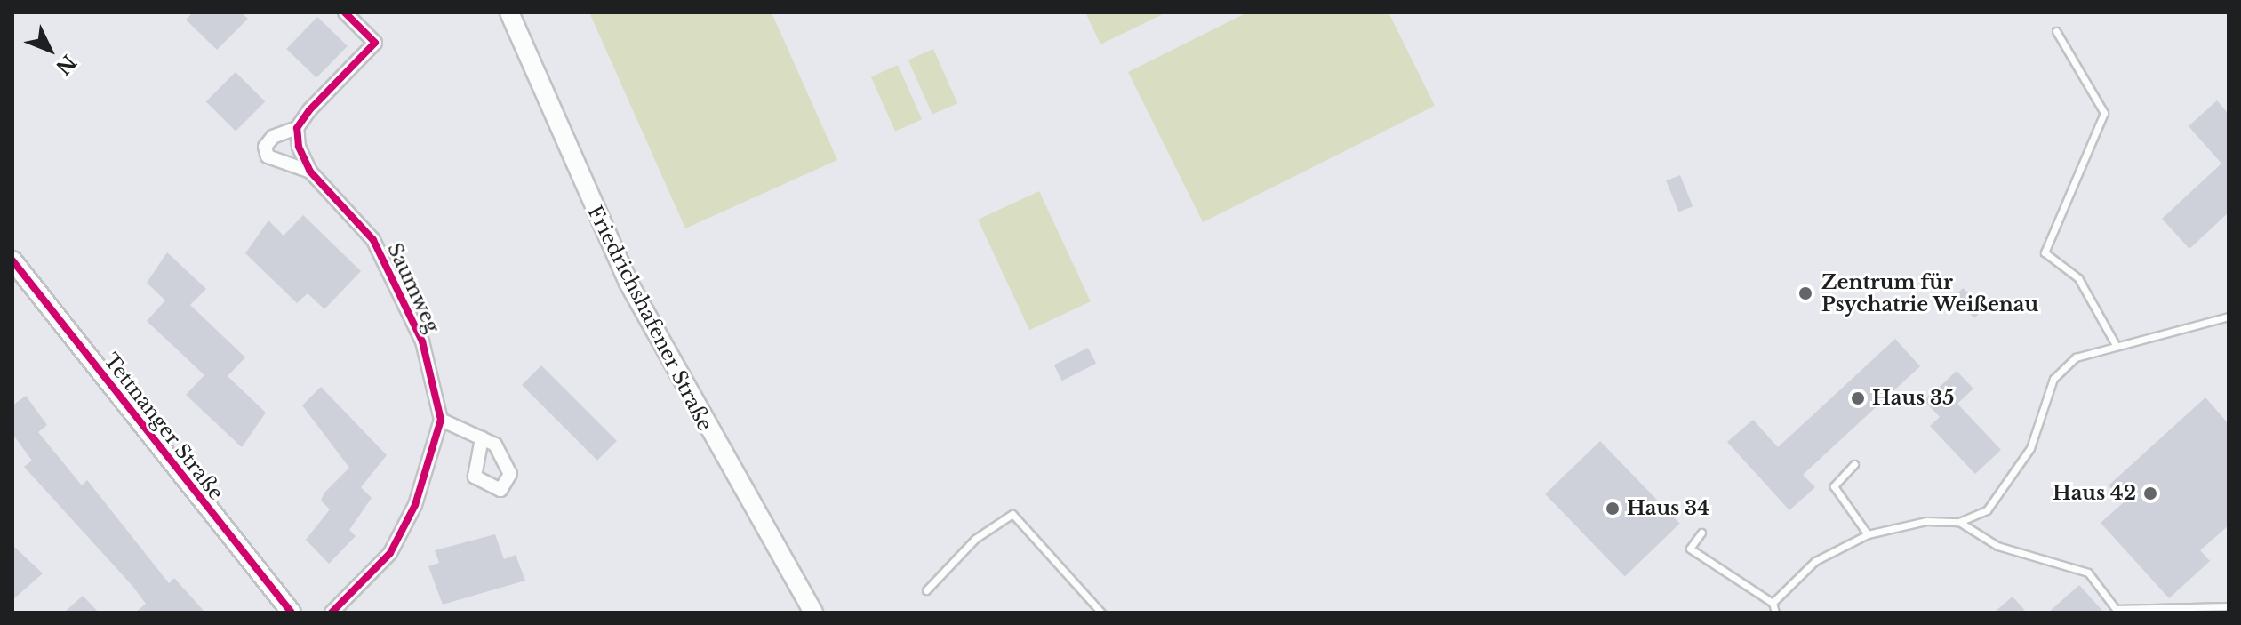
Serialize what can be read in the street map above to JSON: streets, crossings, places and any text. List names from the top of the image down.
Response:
{
  "streets": {
    "main road": ["Friedrichshafener Straße", "Tettnanger Straße"],
    "street": ["Saumweg"]
  },
  "places": [
    "Zentrum für Psychatrie Weißenau",
    "Haus 35",
    "Haus 42",
    "Haus 34"
  ],
  "north": "bottom right"
}
